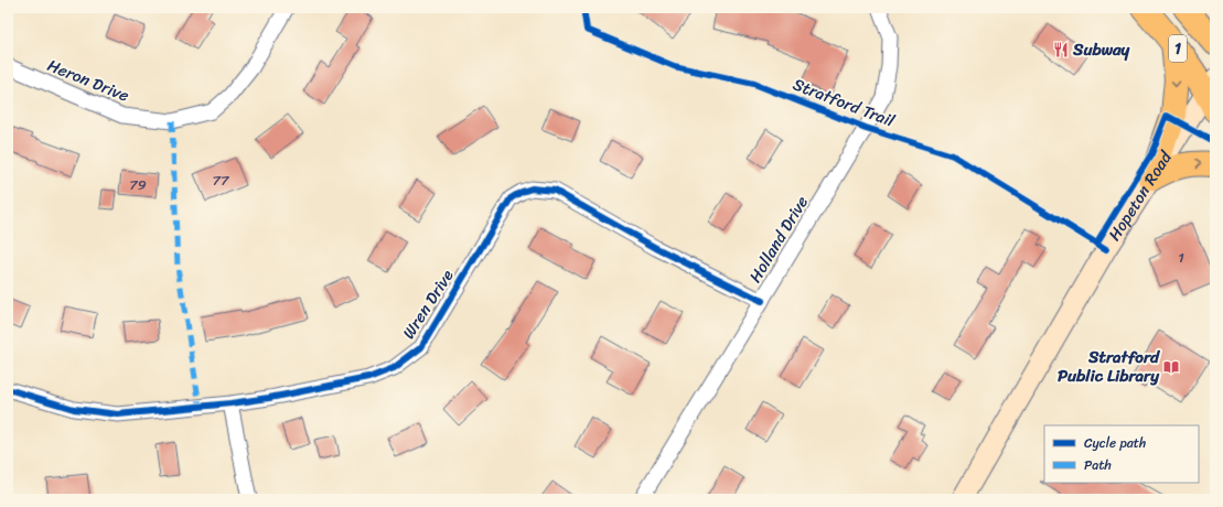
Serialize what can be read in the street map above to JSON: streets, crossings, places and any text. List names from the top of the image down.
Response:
{
  "streets": {
    "highway": ["1"],
    "main road": ["Hopeton Road"],
    "street": ["Heron Drive", "Holland Drive", "Wren Drive"],
    "cycle path": ["Stratford Trail"]
  },
  "crossings": [
    ["1", "Hopeton Road"],
    ["Holland Drive", "Wren Drive"]
  ],
  "places": {
    "restaurant": ["Subway"],
    "library": ["Stratford Public Library"]
  },
  "house_numbers": ["77", "79", "1"],
  "legend": ["Cycle path", "Path"]
}
